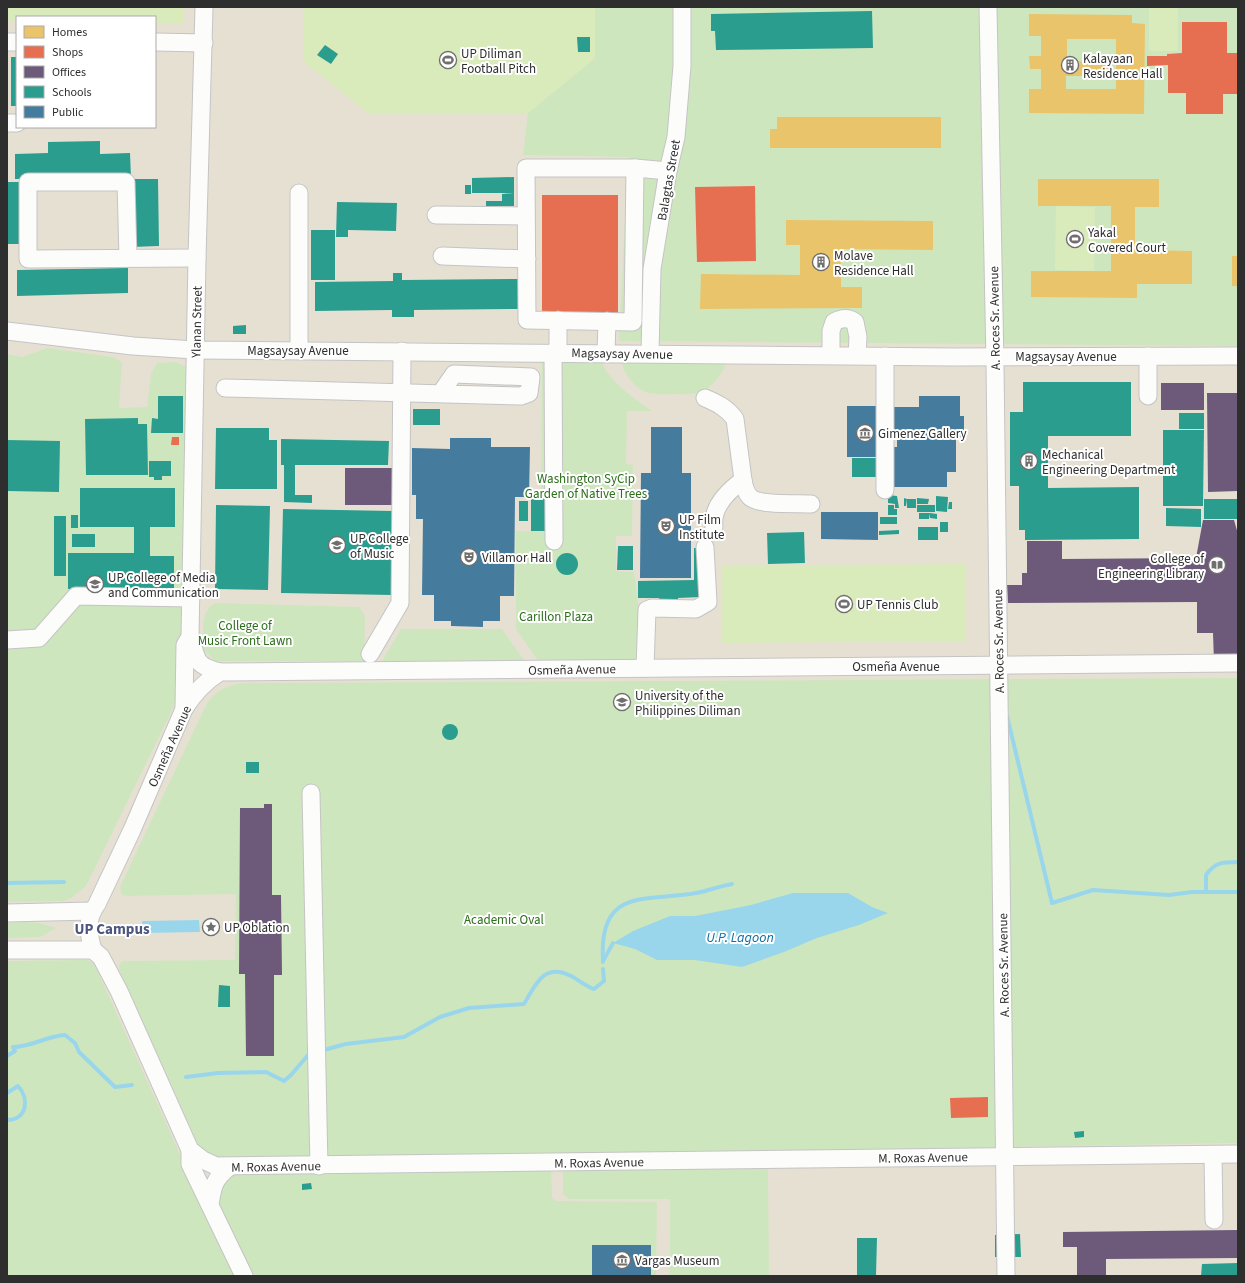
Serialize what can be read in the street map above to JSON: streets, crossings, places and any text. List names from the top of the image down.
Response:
{
  "streets": {
    "street": [
      "Balagtas Street",
      "A. Roces Sr. Avenue",
      "Ylanan Street",
      "Magsaysay Avenue",
      "Osmeña Avenue",
      "M. Roxas Avenue"
    ]
  },
  "crossings": [
    ["Balagtas Street", "Magsaysay Avenue"],
    ["A. Roces Sr. Avenue", "Magsaysay Avenue"],
    ["A. Roces Sr. Avenue", "Osmeña Avenue"],
    ["A. Roces Sr. Avenue", "M. Roxas Avenue"],
    ["Ylanan Street", "Magsaysay Avenue"],
    ["Ylanan Street", "Osmeña Avenue"],
    ["Osmeña Avenue", "M. Roxas Avenue"]
  ],
  "districts": ["UP Campus"],
  "water": ["U.P. Lagoon"],
  "parks": [
    "Washington SyCip Garden of Native Trees",
    "Carillon Plaza",
    "College of Music Front Lawn",
    "Academic Oval"
  ],
  "places": {
    "sports": ["UP Diliman Football Pitch", "Yakal Covered Court", "UP Tennis Club"],
    "building": ["Kalayaan Residence Hall", "Molave Residence Hall", "Mechanical Engineering Department"],
    "museum": ["Gimenez Gallery", "Vargas Museum"],
    "theatre": ["UP Film Institute", "Villamor Hall"],
    "school or university": ["UP College of Music", "UP College of Media and Communication", "University of the Philippines Diliman"],
    "library": ["College of Engineering Library"],
    "place": ["UP Oblation"]
  },
  "legend": [
    "Homes",
    "Shops",
    "Offices",
    "Schools",
    "Public"
  ]
}
